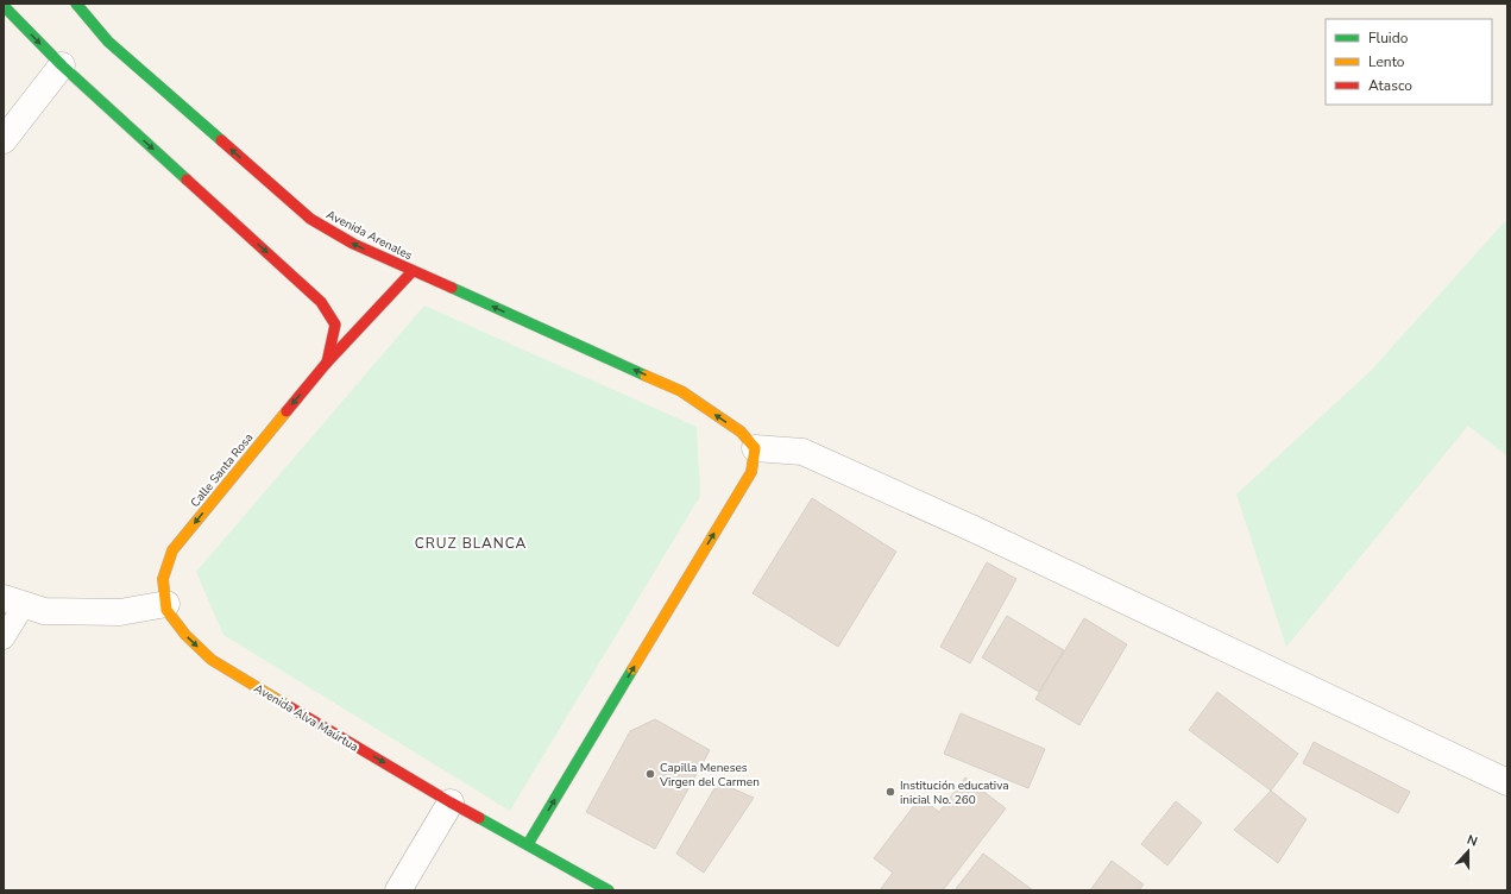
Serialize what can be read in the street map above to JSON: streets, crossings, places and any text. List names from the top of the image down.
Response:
{
  "streets": {
    "main road": ["Avenida Arenales", "Calle Santa Rosa", "Avenida Alva Maúrtua"]
  },
  "crossings": [
    ["Avenida Arenales", "Calle Santa Rosa"],
    ["Calle Santa Rosa", "Avenida Alva Maúrtua"]
  ],
  "one_way": ["Calle Santa Rosa", "Avenida Alva Maúrtua"],
  "districts": ["CRUZ BLANCA"],
  "places": ["Capilla Meneses Virgen del Carmen", "Institución educativa inicial No. 260"],
  "legend": ["Fluido", "Lento", "Atasco"],
  "north": "top"
}
